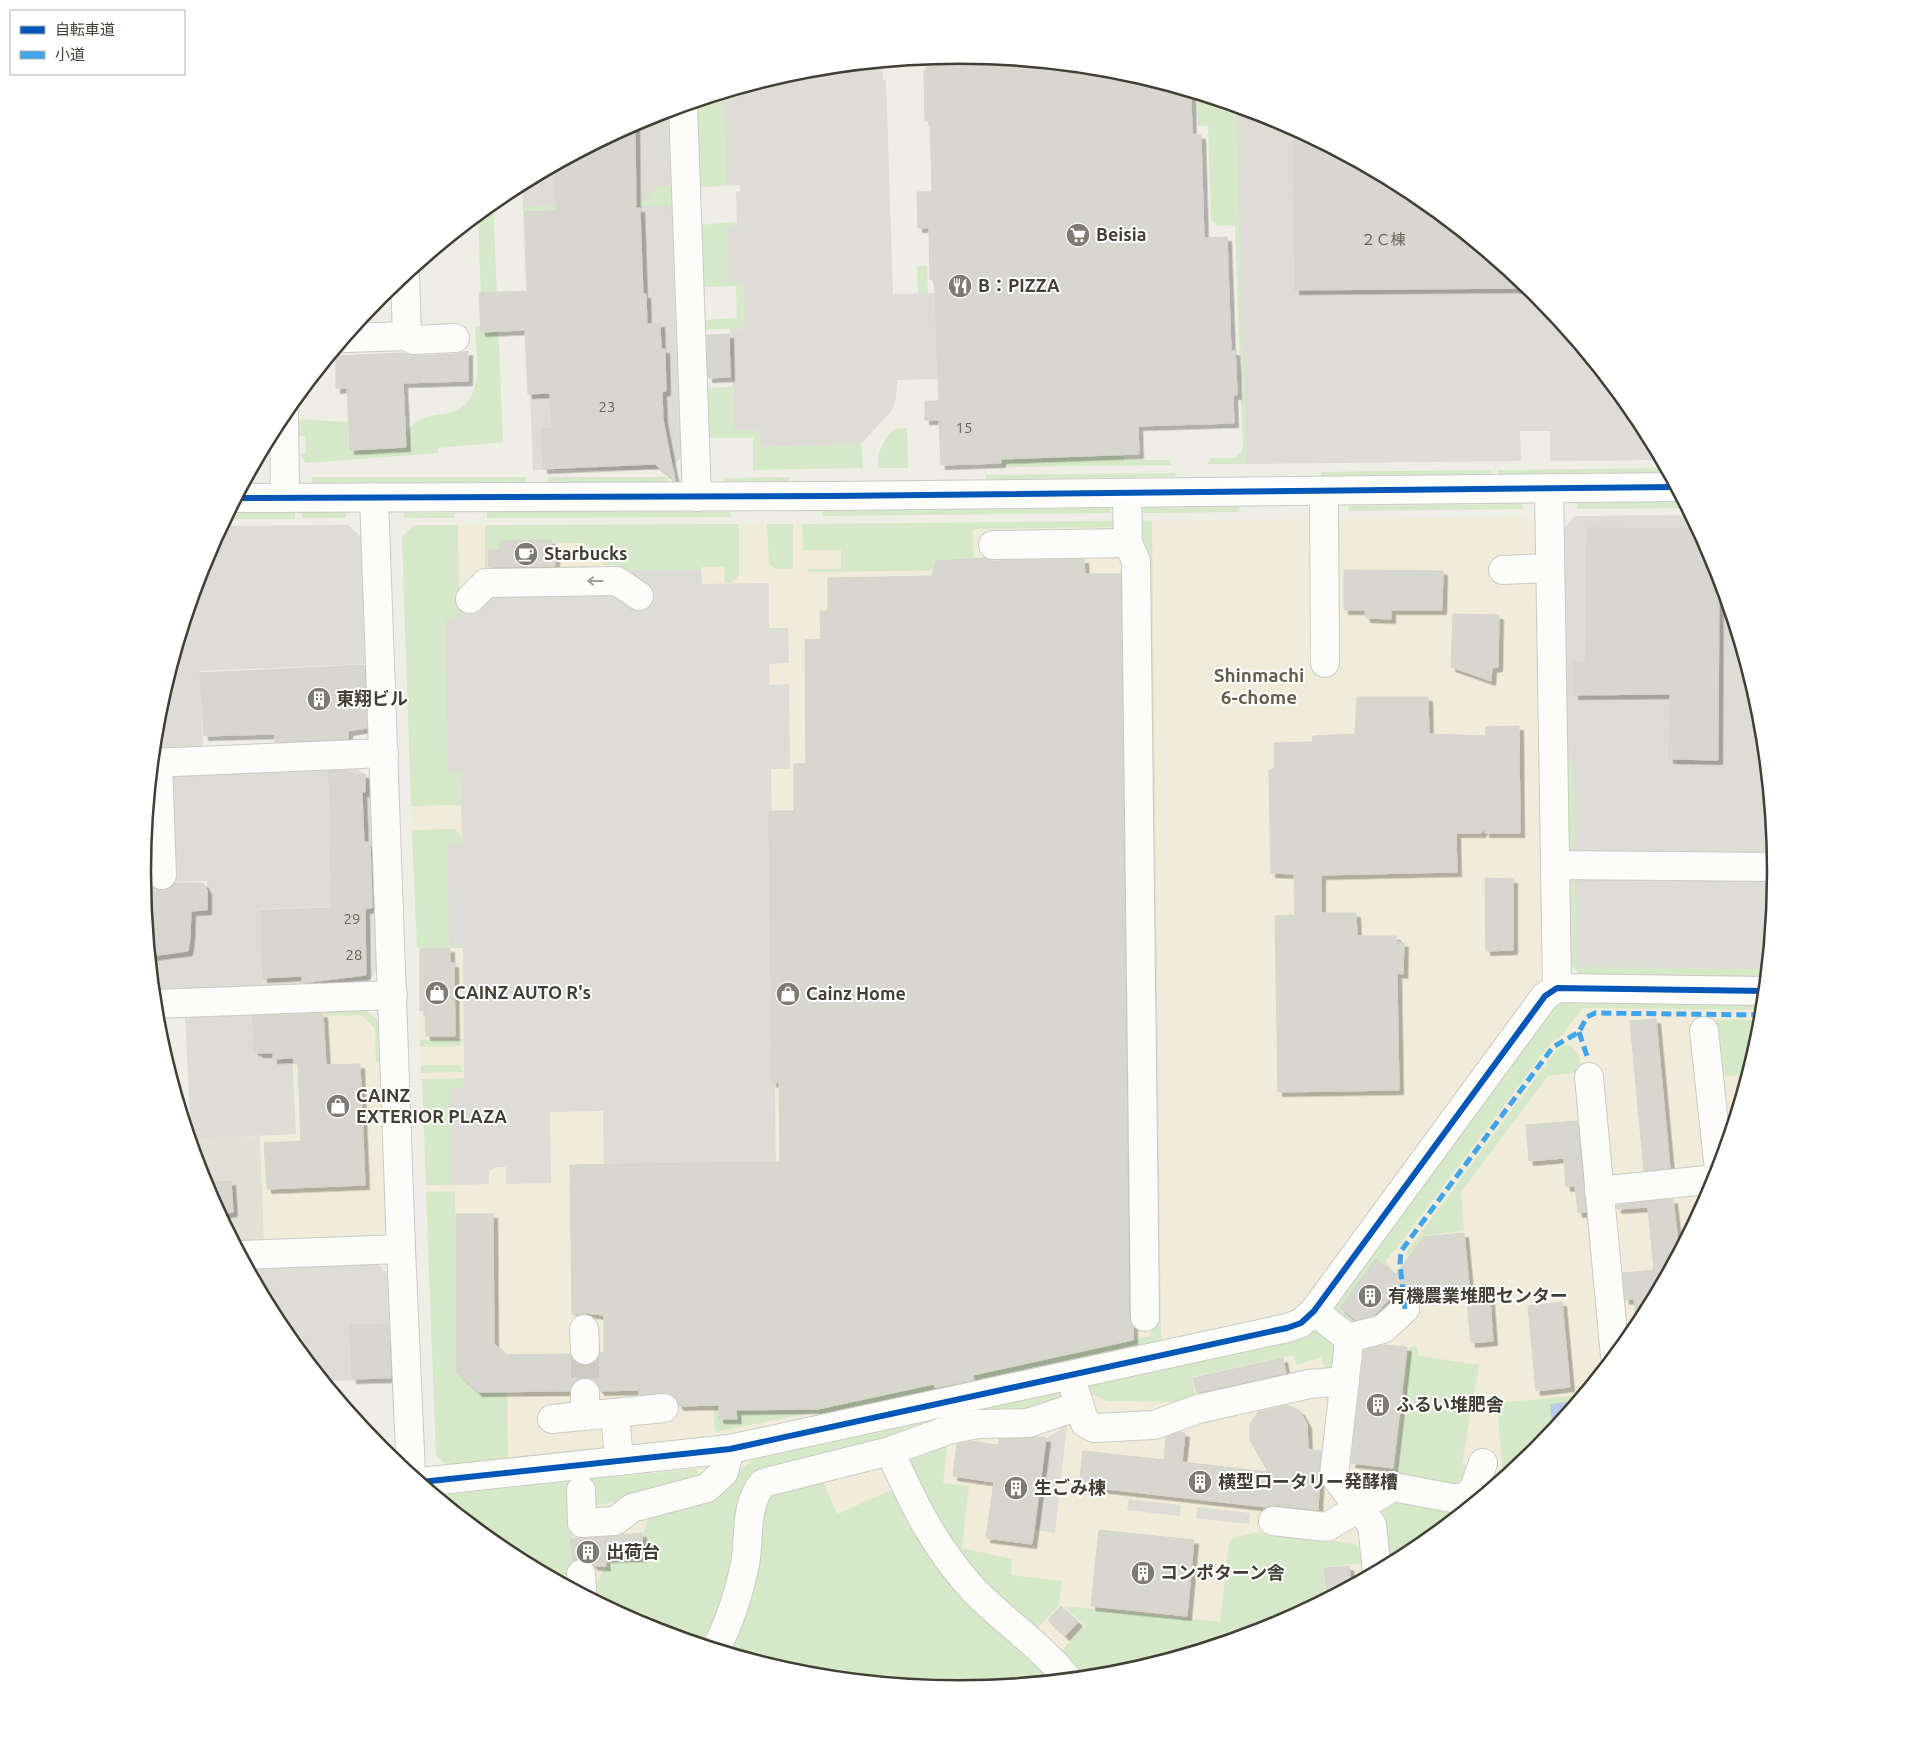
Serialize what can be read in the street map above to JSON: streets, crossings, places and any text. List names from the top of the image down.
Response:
{
  "districts": ["Shinmachi 6-chome"],
  "places": {
    "supermarket": ["Beisia"],
    "restaurant": ["B：PIZZA"],
    "cafe": ["Starbucks"],
    "building": [
      "東翔ビル",
      "有機農業堆肥センター",
      "ふるい堆肥舎",
      "横型ロータリー発酵槽",
      "生ごみ棟",
      "出荷台",
      "コンポターン舎"
    ],
    "shop": ["CAINZ AUTO R's", "Cainz Home", "CAINZ EXTERIOR PLAZA"]
  },
  "house_numbers": [
    "２Ｃ棟",
    "23",
    "15",
    "29",
    "28"
  ],
  "legend": ["自転車道", "小道"]
}
